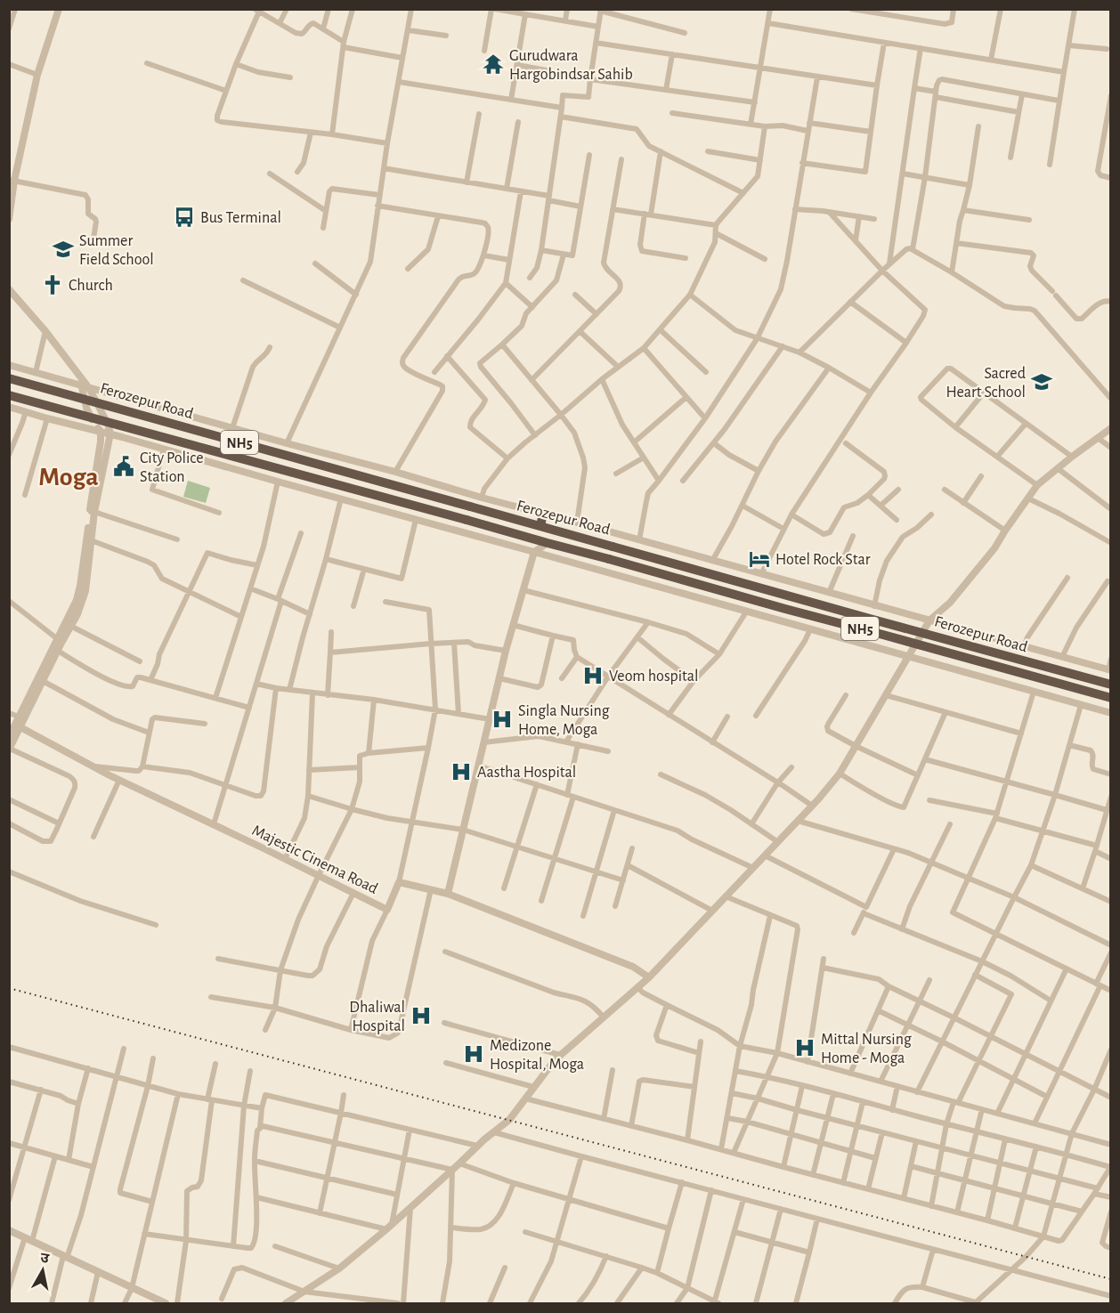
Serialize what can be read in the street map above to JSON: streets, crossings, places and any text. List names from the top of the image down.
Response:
{
  "streets": {
    "highway": ["Ferozepur Road", "NH5"],
    "street": ["Majestic Cinema Road"]
  },
  "districts": ["Moga"],
  "places": {
    "temple": ["Gurudwara Hargobindsar Sahib"],
    "bus stop": ["Bus Terminal"],
    "school or university": ["Summer Field School", "Sacred Heart School"],
    "church": ["Church"],
    "public building": ["City Police Station"],
    "hotel": ["Hotel Rock Star"],
    "hospital": [
      "Veom hospital",
      "Singla Nursing Home, Moga",
      "Aastha Hospital",
      "Dhaliwal Hospital",
      "Mittal Nursing Home - Moga",
      "Medizone Hospital, Moga"
    ]
  },
  "north": "top"
}
